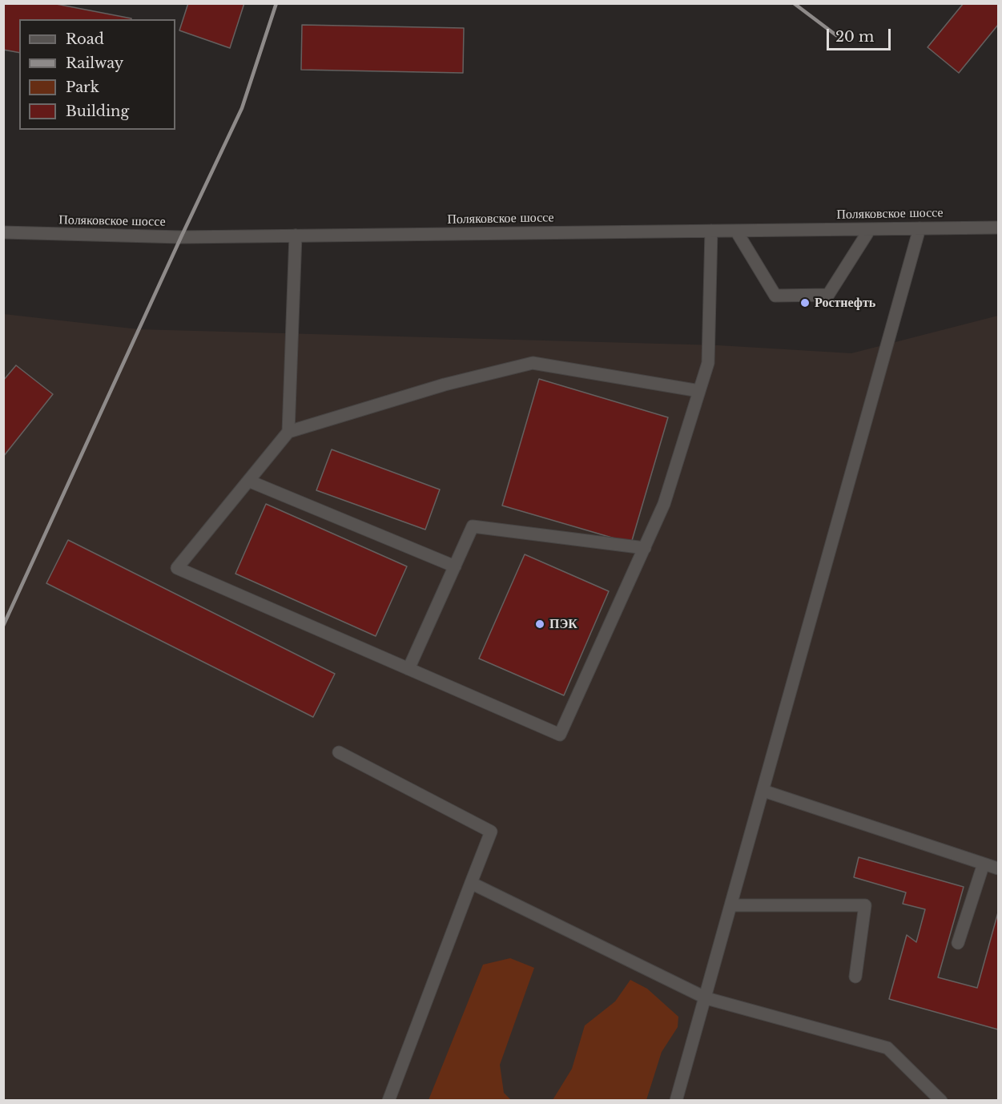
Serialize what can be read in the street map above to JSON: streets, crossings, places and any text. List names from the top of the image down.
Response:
{
  "streets": {
    "street": ["Поляковское шоссе"]
  },
  "places": ["Ростнефть", "ПЭК"],
  "legend": [
    "Road",
    "Railway",
    "Park",
    "Building"
  ],
  "scale_bar": "20 m"
}
